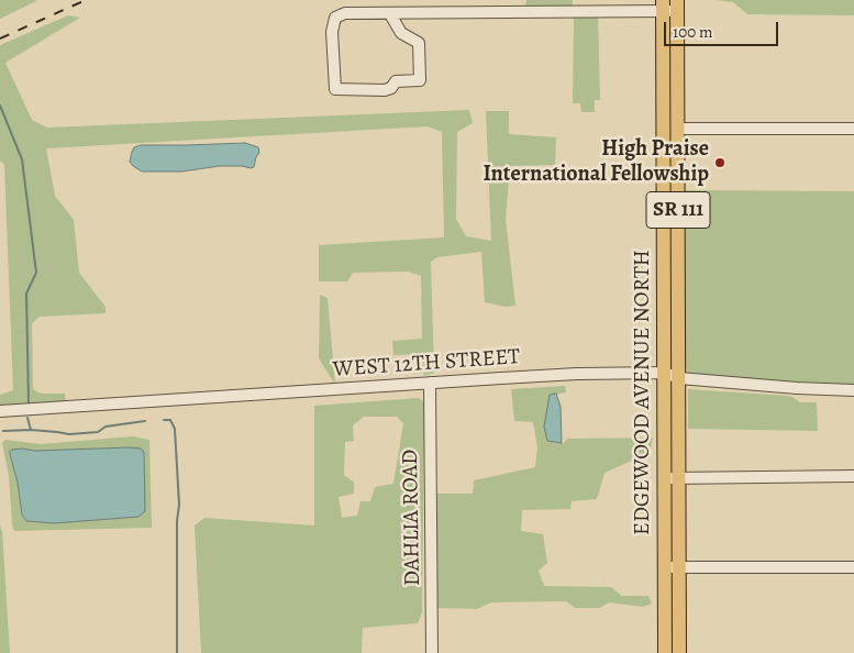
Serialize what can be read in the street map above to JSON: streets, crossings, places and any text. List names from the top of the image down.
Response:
{
  "streets": {
    "main road": ["SR 111", "EDGEWOOD AVENUE NORTH"],
    "street": ["WEST 12TH STREET", "DAHLIA ROAD"]
  },
  "crossings": [
    ["WEST 12TH STREET", "EDGEWOOD AVENUE NORTH"],
    ["WEST 12TH STREET", "DAHLIA ROAD"]
  ],
  "places": ["High Praise International Fellowship"],
  "scale_bar": "100 m"
}
